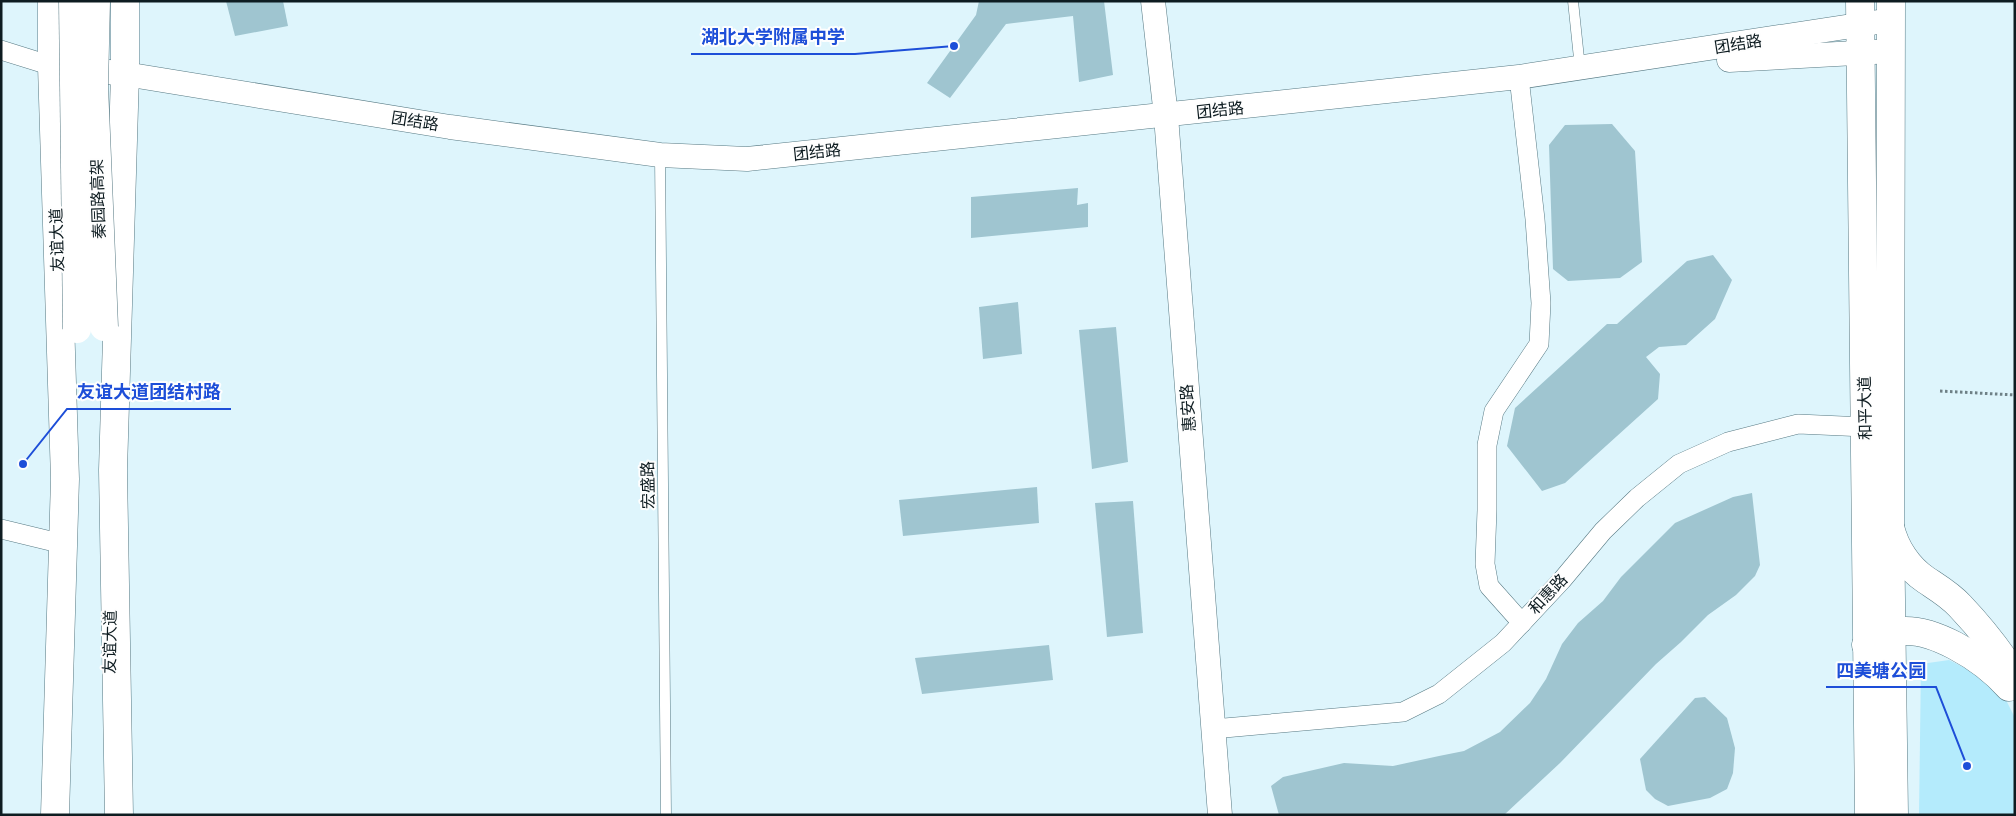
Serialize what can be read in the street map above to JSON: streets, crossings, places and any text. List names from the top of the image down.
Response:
{
  "streets": {
    "main road": ["秦园路高架", "友谊大道", "和平大道"],
    "street": ["团结路", "惠安路", "和惠路"],
    "lane": ["宏盛路"]
  },
  "crossings": [
    ["团结路", "友谊大道"],
    ["团结路", "惠安路"],
    ["团结路", "和平大道"],
    ["团结路", "宏盛路"],
    ["秦园路高架", "友谊大道"],
    ["惠安路", "和惠路"],
    ["和平大道", "和惠路"]
  ],
  "places": ["湖北大学附属中学", "友谊大道团结村路", "四美塘公园"]
}
